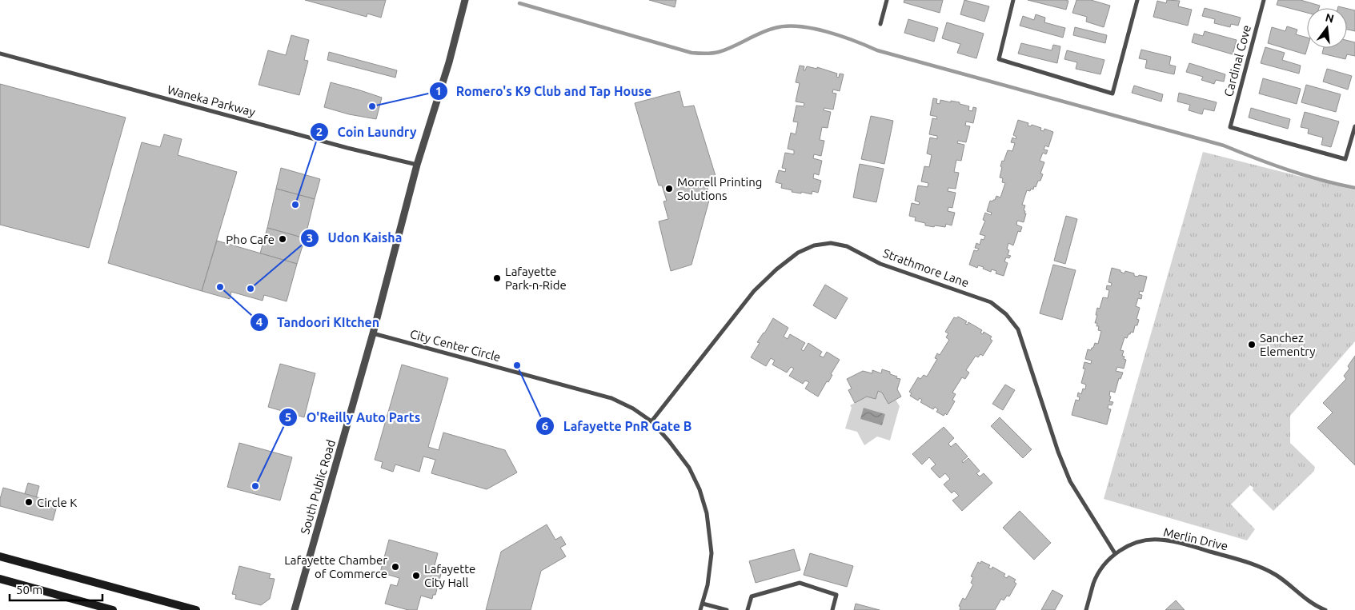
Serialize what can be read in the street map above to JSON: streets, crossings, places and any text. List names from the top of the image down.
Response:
{
  "streets": {
    "street": [
      "Cardinal Cove",
      "Waneka Parkway",
      "Strathmore Lane",
      "City Center Circle",
      "South Public Road",
      "Merlin Drive"
    ]
  },
  "crossings": [
    ["Waneka Parkway", "South Public Road"],
    ["Strathmore Lane", "City Center Circle"],
    ["Strathmore Lane", "Merlin Drive"],
    ["City Center Circle", "South Public Road"]
  ],
  "places": [
    "Romero's K9 Club and Tap House",
    "Morrell Printing Solutions",
    "Coin Laundry",
    "Pho Cafe",
    "Lafayette Park-n-Ride",
    "Tandoori KItchen",
    "Udon Kaisha",
    "Sanchez Elementry",
    "Lafayette PnR Gate B",
    "O'Reilly Auto Parts",
    "Circle K",
    "Lafayette Chamber of Commerce",
    "Lafayette City Hall"
  ],
  "scale_bar": "50 m",
  "north": "top"
}
